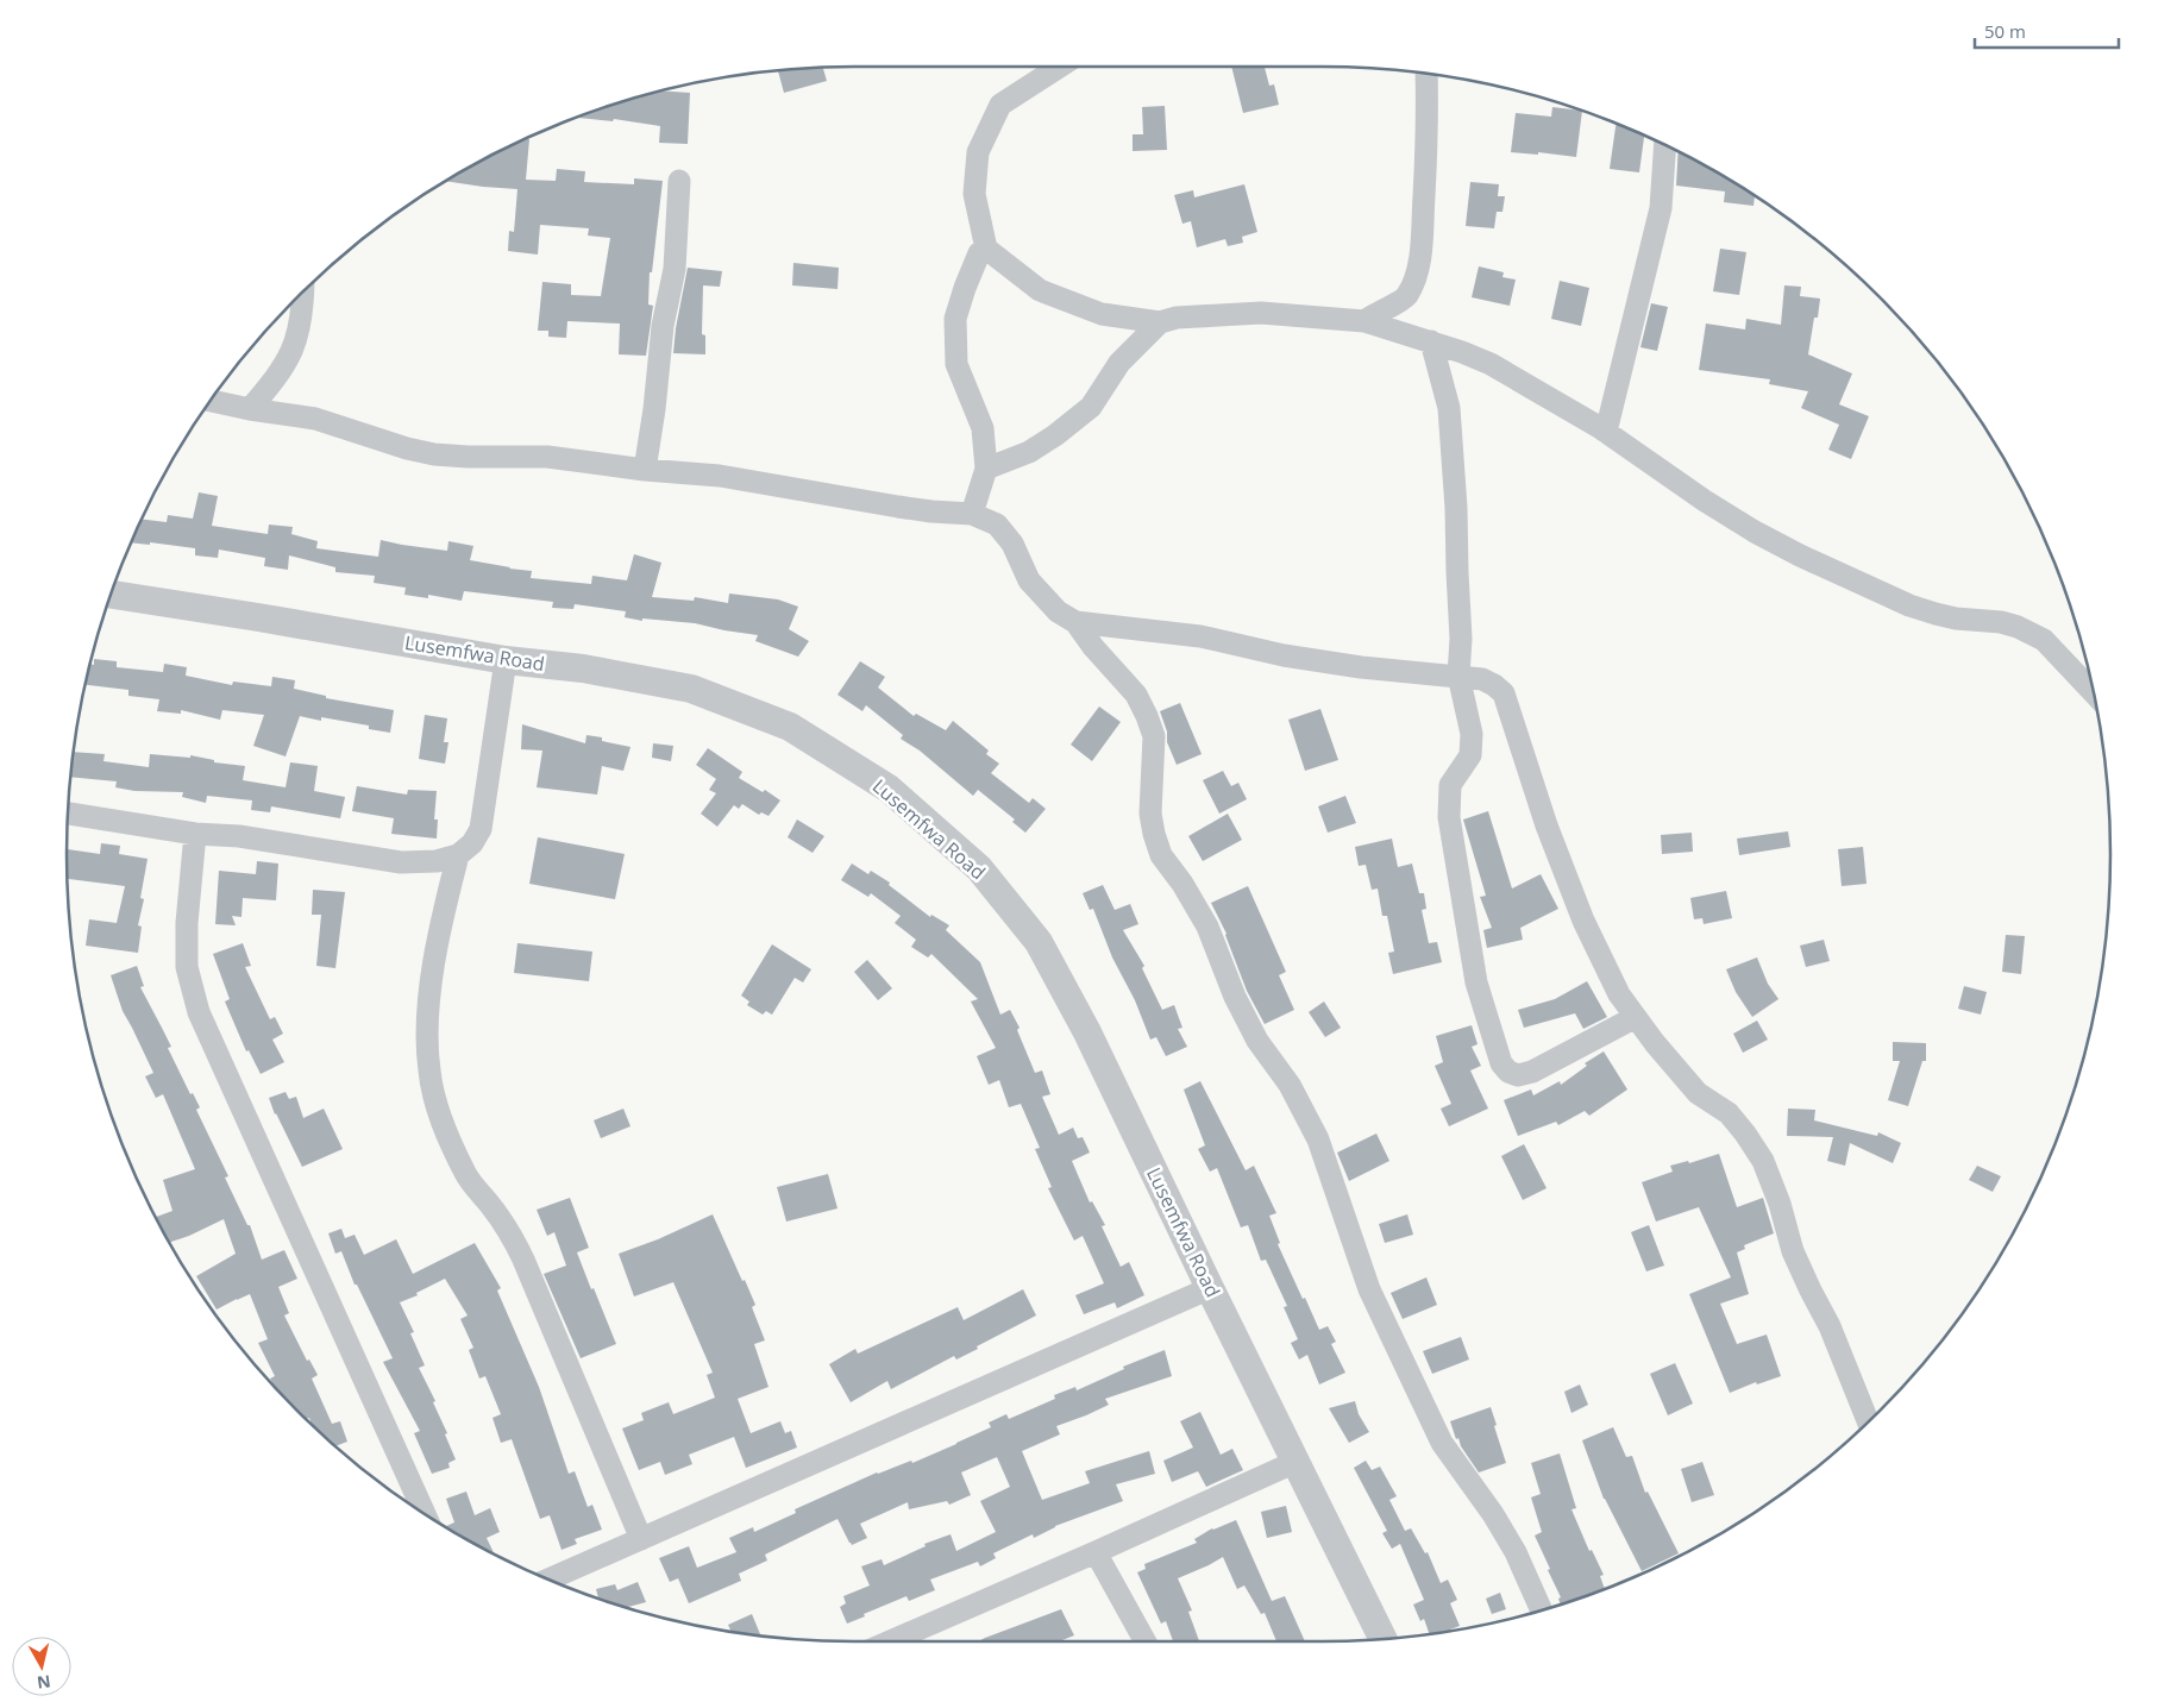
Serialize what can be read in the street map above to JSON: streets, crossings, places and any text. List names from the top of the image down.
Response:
{
  "streets": {
    "street": ["Lusemfwa Road"]
  },
  "scale_bar": "50 m",
  "north": "bottom"
}
